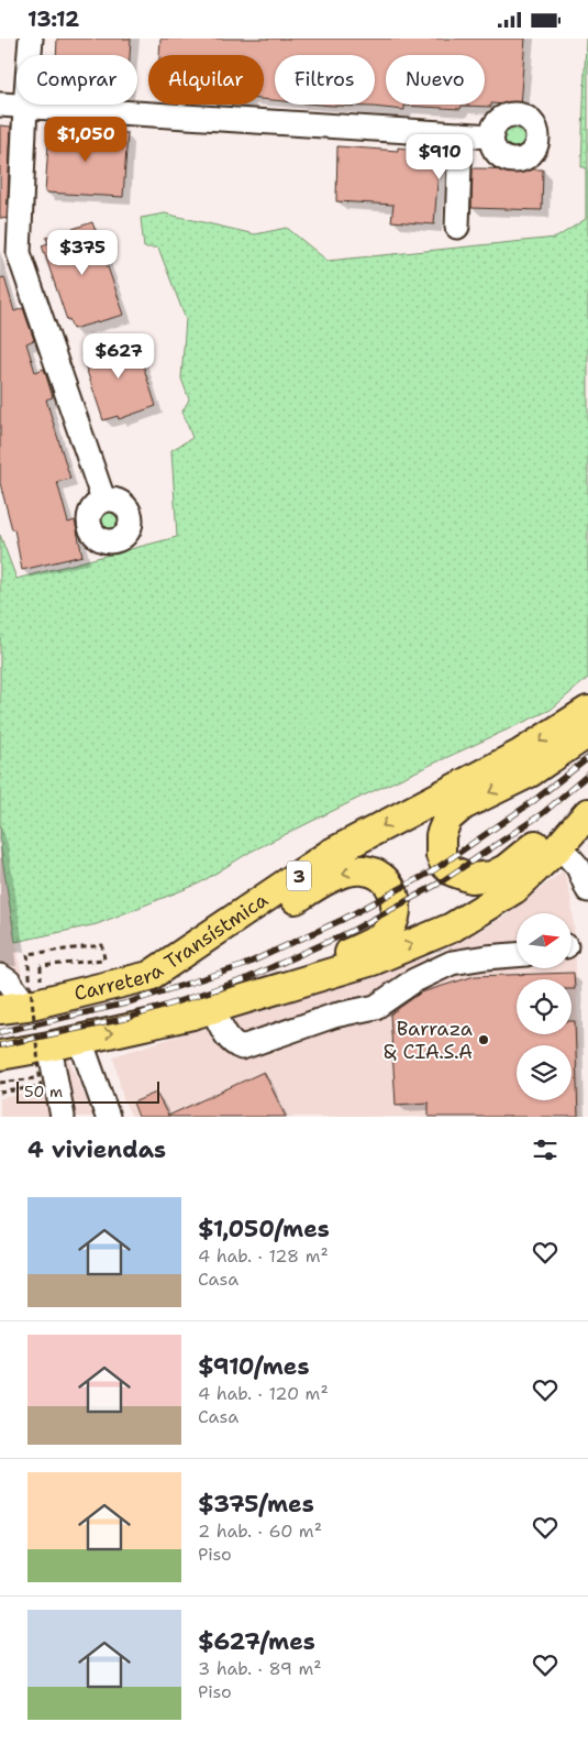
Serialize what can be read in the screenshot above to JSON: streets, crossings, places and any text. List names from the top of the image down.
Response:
{
  "streets": {
    "main road": ["3", "Carretera Transístmica"]
  },
  "places": ["Barraza & CIA.S.A"],
  "scale_bar": "50 m",
  "north": "right",
  "page": {
    "status": "13:12",
    "chip": [
      "Comprar",
      "Alquilar",
      "Filtros",
      "Nuevo"
    ],
    "price": [
      "$1,050",
      "$910",
      "$375",
      "$627"
    ],
    "scale": "50 m",
    "heading": "4 viviendas",
    "list": [
      {
        "name": "$1,050/mes",
        "note": "4 hab. · 128 m² · Casa"
      },
      {
        "name": "$910/mes",
        "note": "4 hab. · 120 m² · Casa"
      },
      {
        "name": "$375/mes",
        "note": "2 hab. · 60 m² · Piso"
      },
      {
        "name": "$627/mes",
        "note": "3 hab. · 89 m² · Piso"
      }
    ]
  }
}
